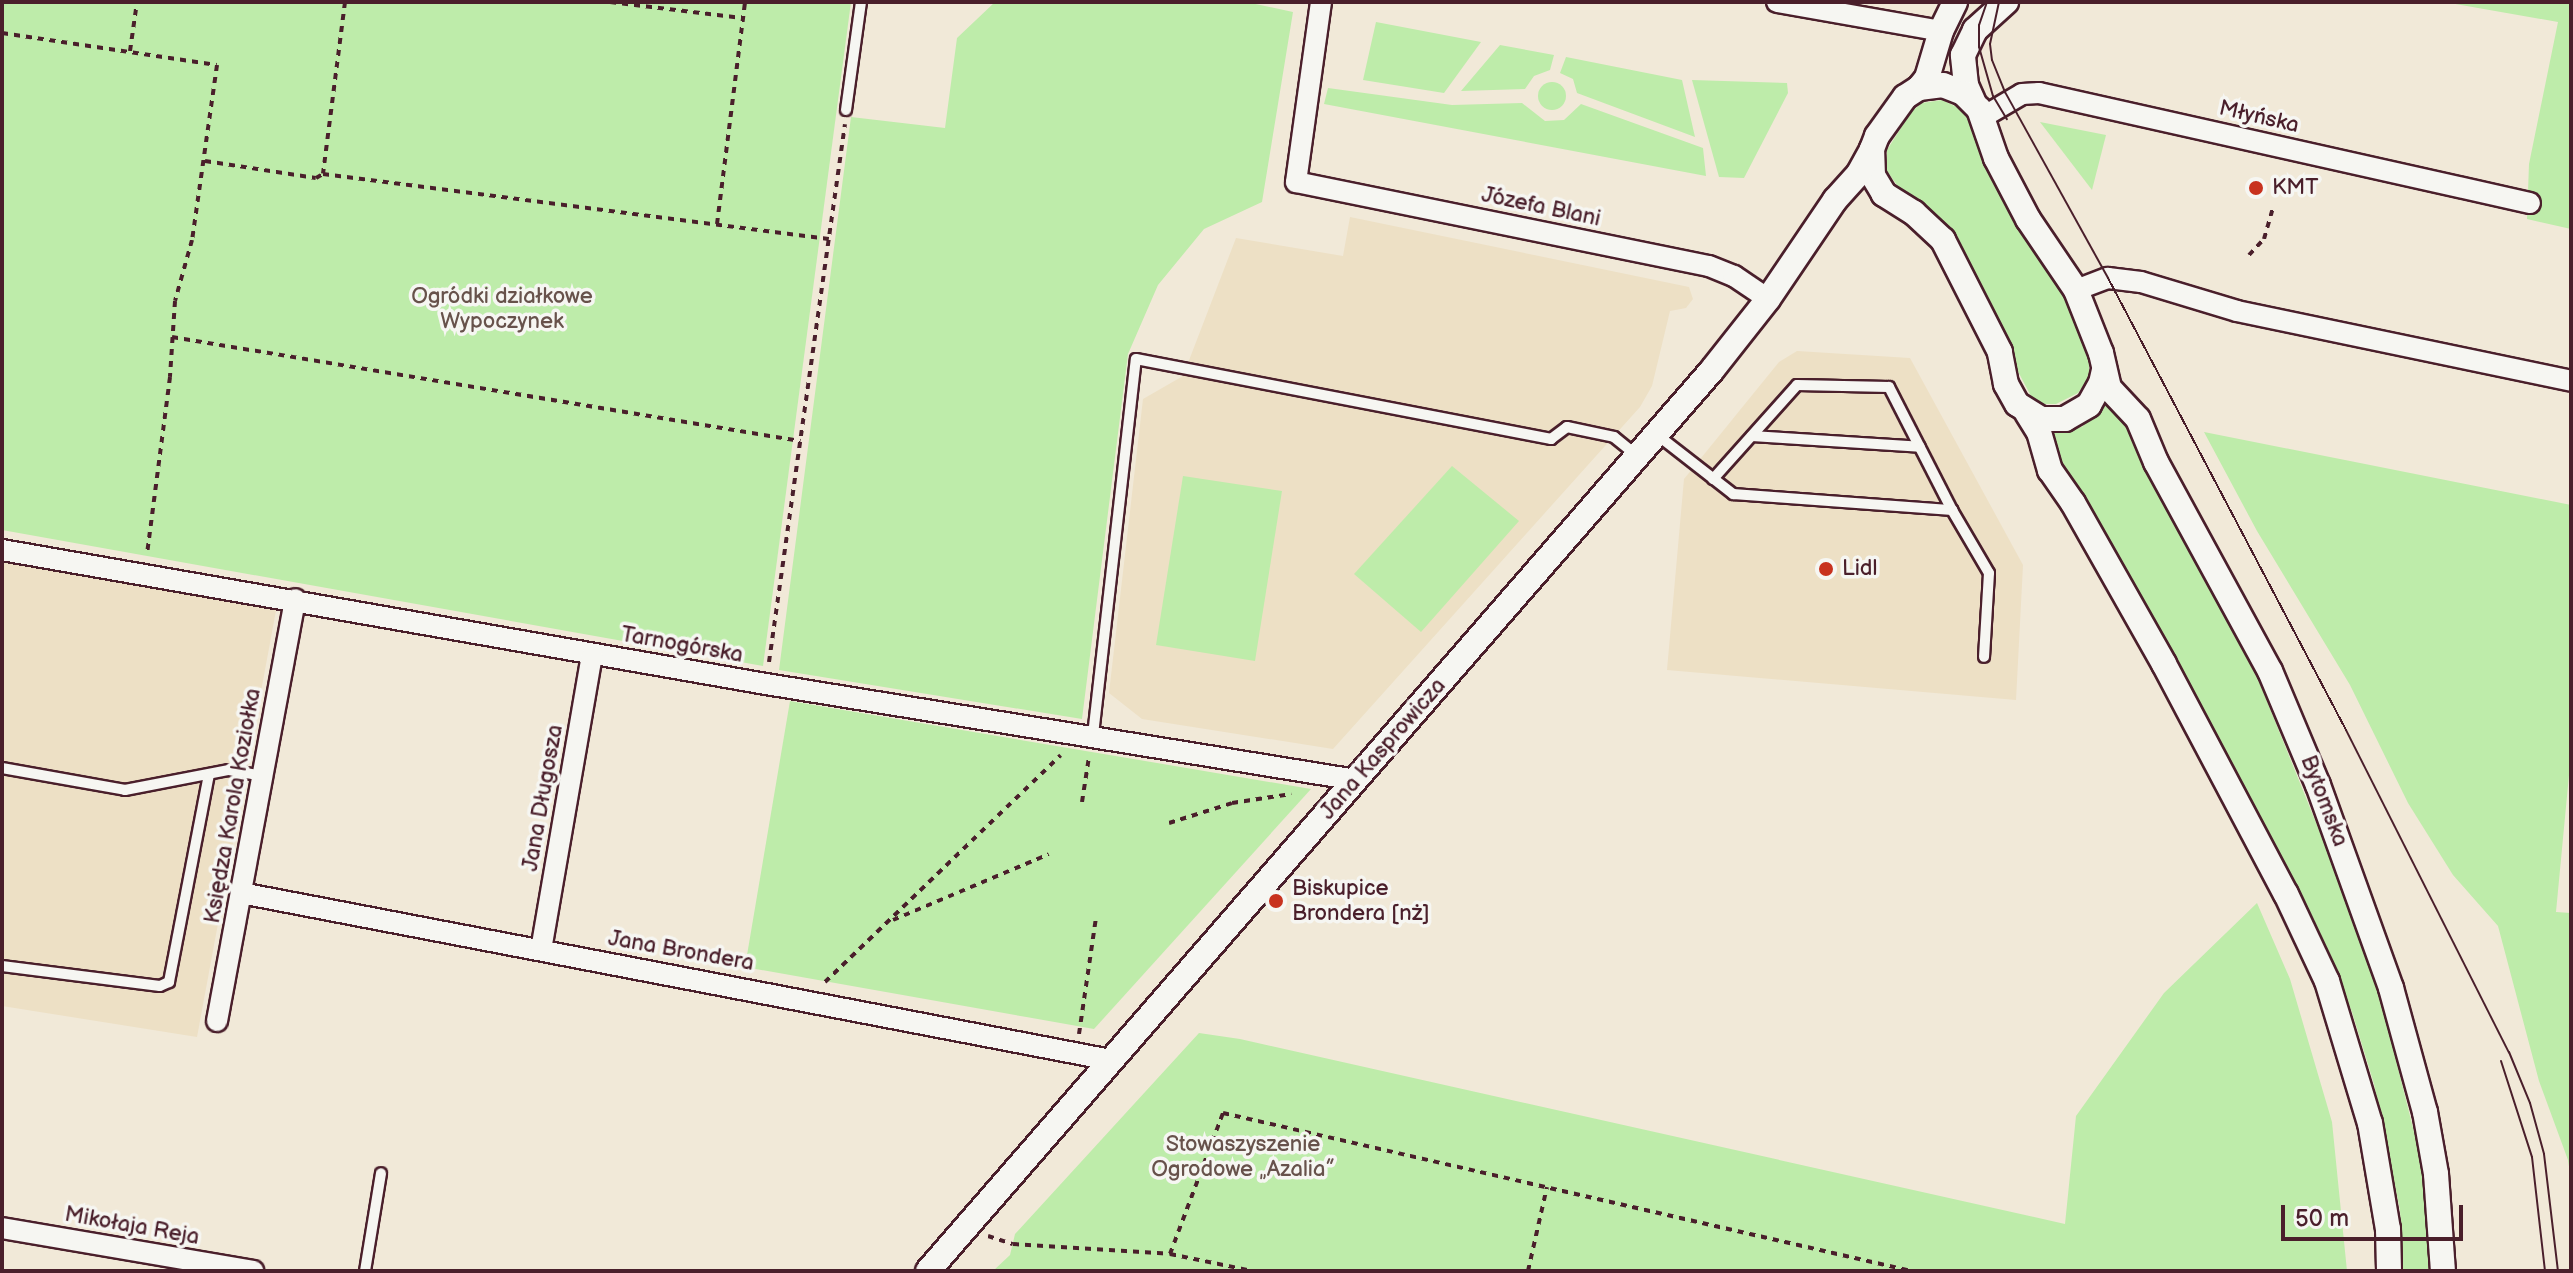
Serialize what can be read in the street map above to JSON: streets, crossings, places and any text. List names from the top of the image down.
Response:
{
  "streets": {
    "street": [
      "Młyńska",
      "Józefa Blani",
      "Tarnogórska",
      "Jana Kasprowicza",
      "Jana Długosza",
      "Bytomska",
      "Księdza Karola Koziołka",
      "Jana Brondera",
      "Mikołaja Reja"
    ]
  },
  "crossings": [
    ["Młyńska", "Bytomska"],
    ["Józefa Blani", "Jana Kasprowicza"],
    ["Tarnogórska", "Jana Kasprowicza"],
    ["Tarnogórska", "Jana Długosza"],
    ["Tarnogórska", "Księdza Karola Koziołka"],
    ["Jana Kasprowicza", "Jana Brondera"],
    ["Jana Długosza", "Jana Brondera"],
    ["Księdza Karola Koziołka", "Jana Brondera"]
  ],
  "parks": ["Ogródki działkowe Wypoczynek", "Stowaszyszenie Ogrodowe „Azalia”"],
  "places": ["KMT", "Lidl", "Biskupice Brondera [nż]"],
  "scale_bar": "50 m"
}
